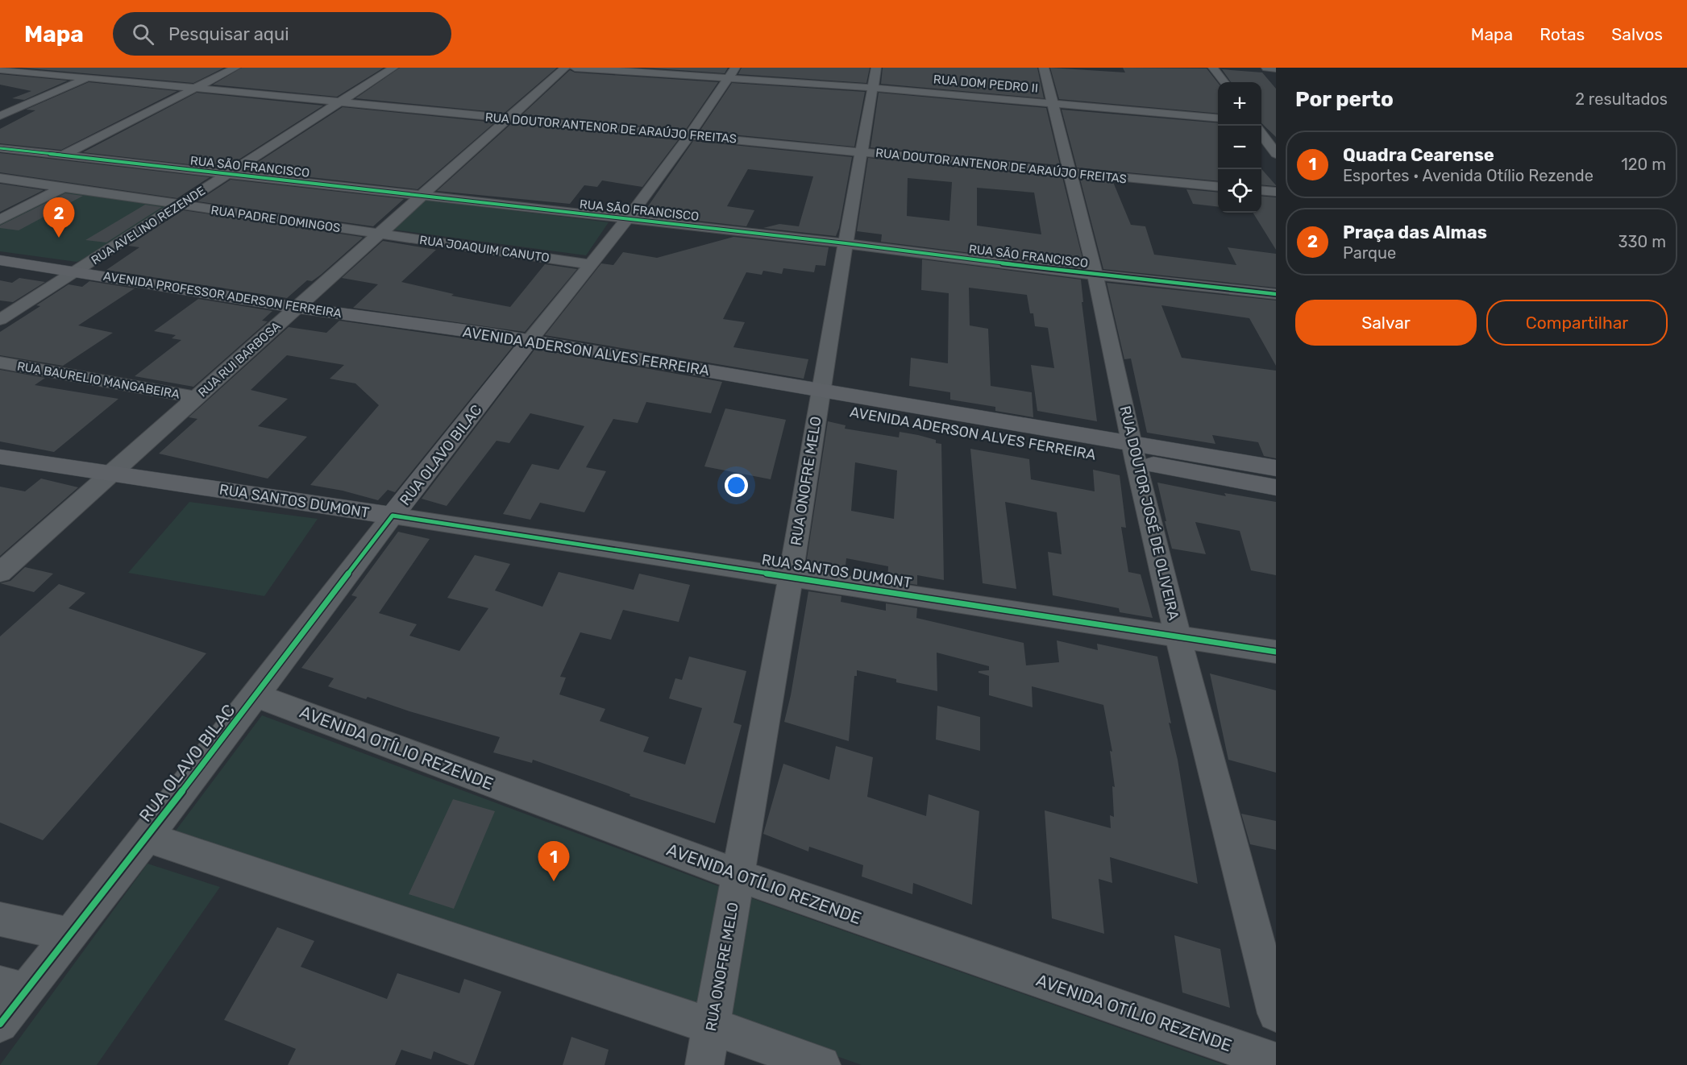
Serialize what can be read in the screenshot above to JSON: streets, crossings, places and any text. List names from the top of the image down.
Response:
{
  "streets": {
    "main road": [
      "AVENIDA PROFESSOR ADERSON FERREIRA",
      "AVENIDA ADERSON ALVES FERREIRA",
      "RUA OLAVO BILAC",
      "RUA SANTOS DUMONT"
    ],
    "street": [
      "RUA DOM PEDRO II",
      "RUA DOUTOR ANTENOR DE ARAÚJO FREITAS",
      "RUA SÃO FRANCISCO",
      "RUA PADRE DOMINGOS",
      "RUA AVELINO REZENDE",
      "RUA JOAQUIM CANUTO",
      "RUA RUI BARBOSA",
      "RUA BAURELIO MANGABEIRA",
      "RUA ONOFRE MELO",
      "RUA DOUTOR JOSÉ DE OLIVEIRA",
      "AVENIDA OTÍLIO REZENDE"
    ]
  },
  "crossings": [
    ["RUA DOM PEDRO II", "RUA OLAVO BILAC"],
    ["RUA DOM PEDRO II", "RUA ONOFRE MELO"],
    ["RUA DOM PEDRO II", "RUA DOUTOR JOSÉ DE OLIVEIRA"],
    ["RUA DOUTOR ANTENOR DE ARAÚJO FREITAS", "RUA AVELINO REZENDE"],
    ["RUA DOUTOR ANTENOR DE ARAÚJO FREITAS", "RUA RUI BARBOSA"],
    ["RUA DOUTOR ANTENOR DE ARAÚJO FREITAS", "RUA OLAVO BILAC"],
    ["RUA DOUTOR ANTENOR DE ARAÚJO FREITAS", "RUA ONOFRE MELO"],
    ["RUA DOUTOR ANTENOR DE ARAÚJO FREITAS", "RUA DOUTOR JOSÉ DE OLIVEIRA"],
    ["RUA SÃO FRANCISCO", "RUA AVELINO REZENDE"],
    ["RUA SÃO FRANCISCO", "RUA RUI BARBOSA"],
    ["RUA SÃO FRANCISCO", "RUA OLAVO BILAC"],
    ["RUA SÃO FRANCISCO", "RUA ONOFRE MELO"],
    ["RUA SÃO FRANCISCO", "RUA DOUTOR JOSÉ DE OLIVEIRA"],
    ["RUA PADRE DOMINGOS", "RUA AVELINO REZENDE"],
    ["RUA PADRE DOMINGOS", "RUA JOAQUIM CANUTO"],
    ["RUA PADRE DOMINGOS", "RUA RUI BARBOSA"],
    ["RUA AVELINO REZENDE", "AVENIDA PROFESSOR ADERSON FERREIRA"],
    ["RUA JOAQUIM CANUTO", "RUA RUI BARBOSA"],
    ["RUA JOAQUIM CANUTO", "RUA OLAVO BILAC"],
    ["AVENIDA PROFESSOR ADERSON FERREIRA", "AVENIDA ADERSON ALVES FERREIRA"],
    ["AVENIDA PROFESSOR ADERSON FERREIRA", "RUA RUI BARBOSA"],
    ["AVENIDA ADERSON ALVES FERREIRA", "RUA OLAVO BILAC"],
    ["AVENIDA ADERSON ALVES FERREIRA", "RUA ONOFRE MELO"],
    ["AVENIDA ADERSON ALVES FERREIRA", "RUA DOUTOR JOSÉ DE OLIVEIRA"],
    ["RUA RUI BARBOSA", "RUA BAURELIO MANGABEIRA"],
    ["RUA RUI BARBOSA", "RUA SANTOS DUMONT"],
    ["RUA OLAVO BILAC", "RUA SANTOS DUMONT"],
    ["RUA OLAVO BILAC", "AVENIDA OTÍLIO REZENDE"],
    ["RUA ONOFRE MELO", "RUA SANTOS DUMONT"],
    ["RUA ONOFRE MELO", "AVENIDA OTÍLIO REZENDE"],
    ["RUA SANTOS DUMONT", "RUA DOUTOR JOSÉ DE OLIVEIRA"]
  ],
  "page": {
    "header": "Mapa",
    "search": "Pesquisar aqui",
    "nav": ["Mapa", "Rotas", "Salvos"],
    "heading": ["Por perto", "2 resultados"],
    "map_buttons": ["+", "−"],
    "list": [
      {
        "mark": "1",
        "name": "Quadra Cearense",
        "note": "Esportes · Avenida Otílio Rezende",
        "value": "120 m"
      },
      {
        "mark": "2",
        "name": "Praça das Almas",
        "note": "Parque",
        "value": "330 m"
      }
    ],
    "pins": ["2", "1"],
    "buttons": ["Salvar", "Compartilhar"]
  }
}
